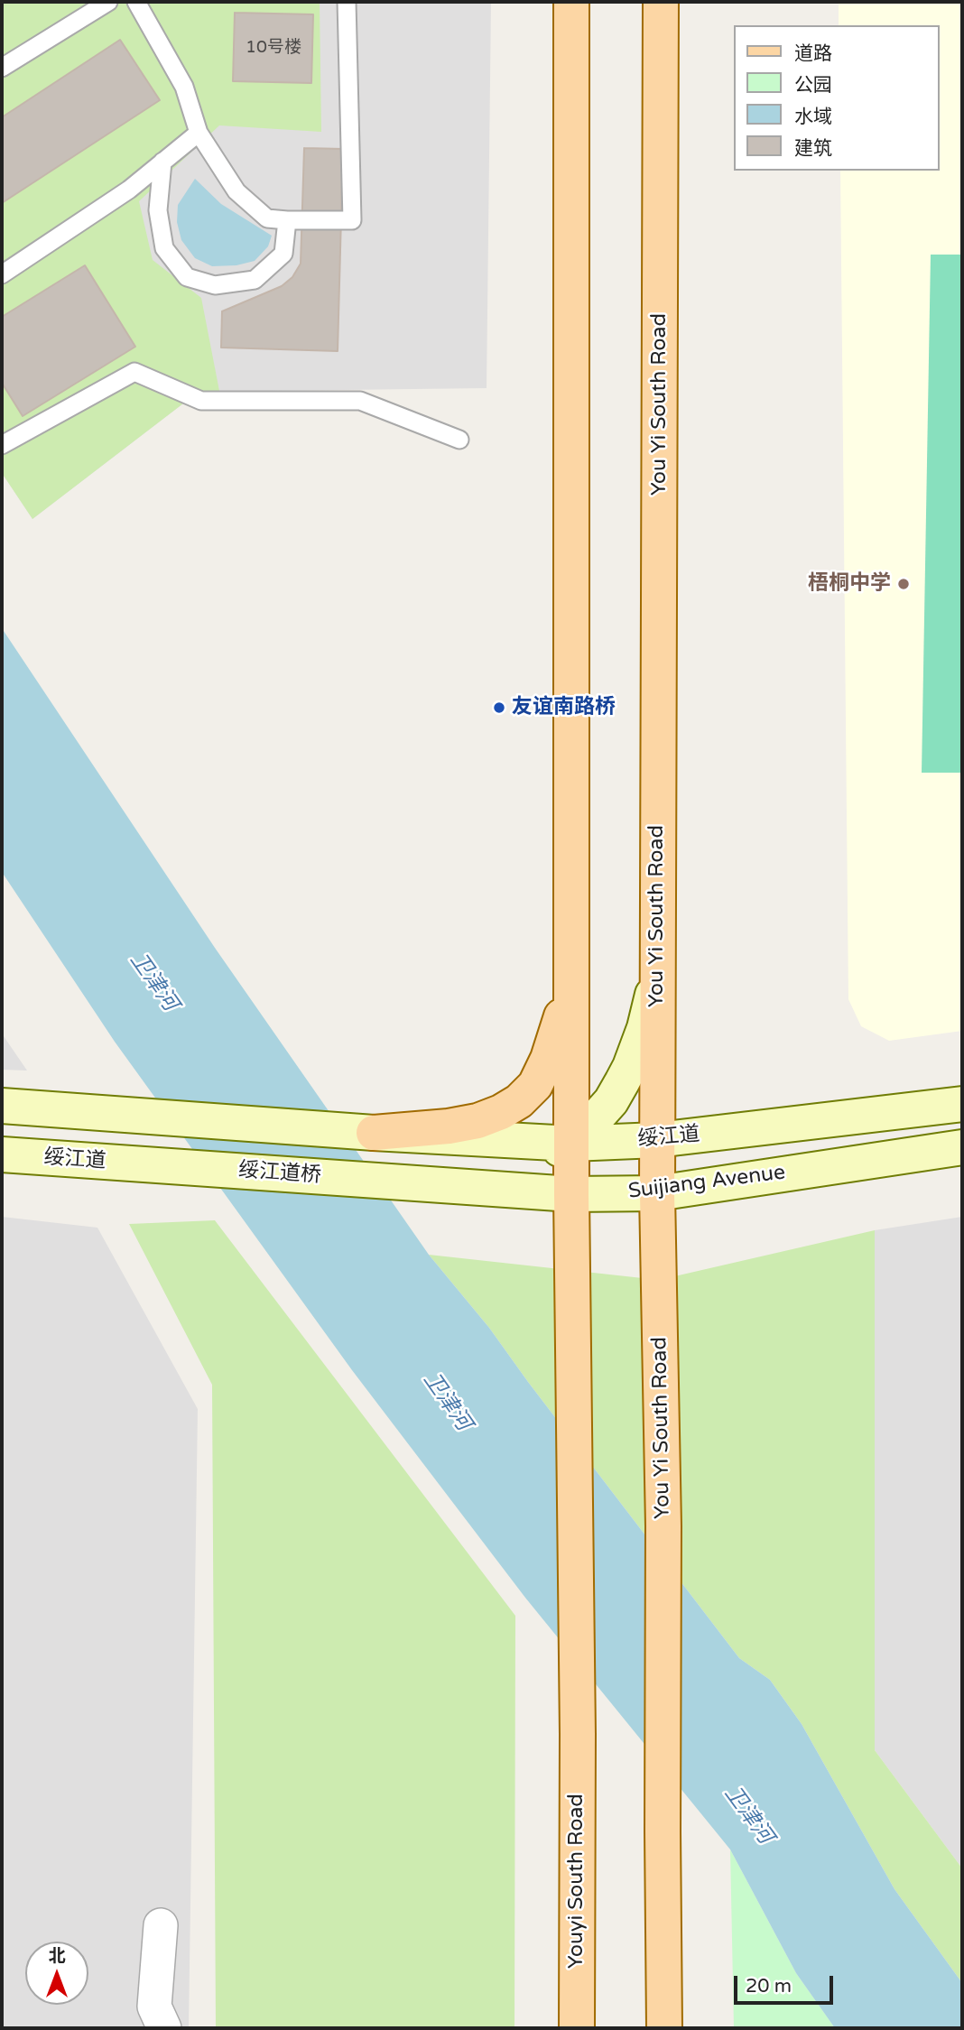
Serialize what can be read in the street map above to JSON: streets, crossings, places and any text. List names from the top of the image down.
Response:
{
  "streets": {
    "main road": [
      "You Yi South Road",
      "绥江道",
      "绥江道桥",
      "Suijiang Avenue",
      "Youyi South Road"
    ]
  },
  "crossings": [
    ["You Yi South Road", "绥江道"],
    ["You Yi South Road", "Suijiang Avenue"],
    ["绥江道", "绥江道桥"],
    ["绥江道桥", "Suijiang Avenue"],
    ["Suijiang Avenue", "Youyi South Road"]
  ],
  "water": ["卫津河"],
  "places": ["梧桐中学", "友谊南路桥"],
  "house_numbers": ["10号楼"],
  "legend": [
    "道路",
    "公园",
    "水域",
    "建筑"
  ],
  "scale_bar": "20 m",
  "north": "top"
}
